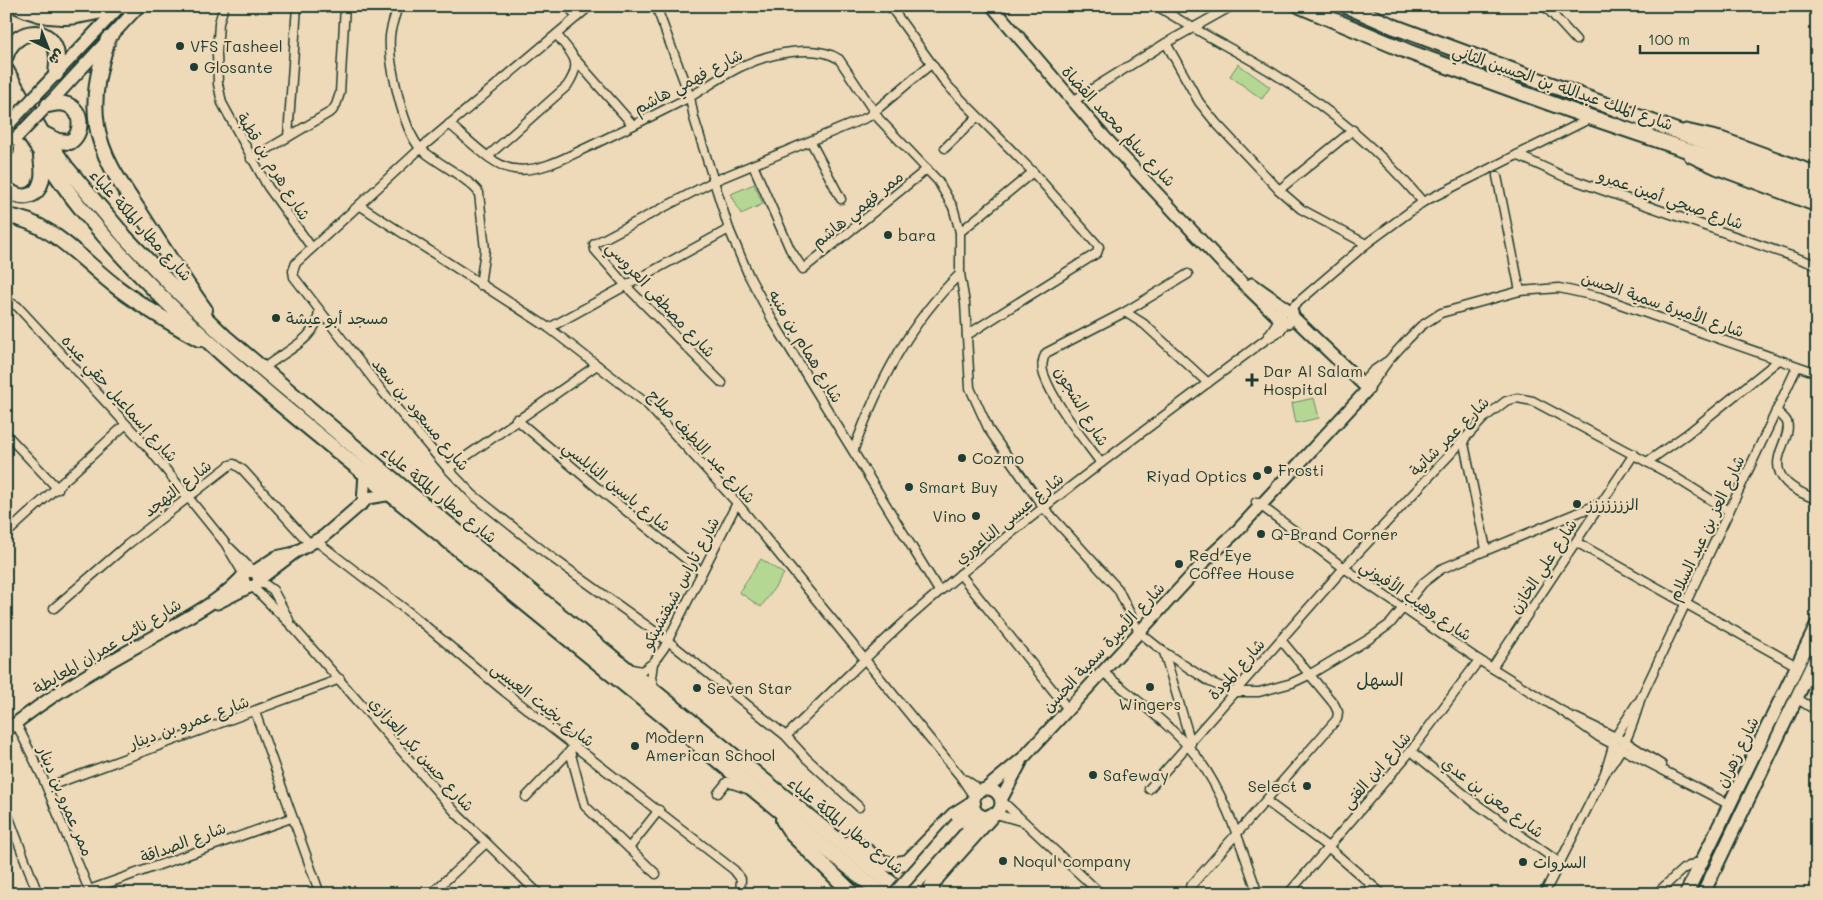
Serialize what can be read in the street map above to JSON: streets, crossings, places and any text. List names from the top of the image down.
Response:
{
  "streets": {
    "highway": ["شارع الملك عبدالله بن الحسين الثاني", "شارع مطار الملكة علياء"],
    "main road": ["شارع زهران"],
    "street": [
      "شارع فهمي هاشم",
      "شارع سالم محمد القضاة",
      "شارع هرم بن قطبة",
      "شارع صبحي أمين عمرو",
      "ممر فهمي هاشم",
      "شارع مصطفى العروسي",
      "شارع الأميرة سمية الحسن",
      "شارع همام بن منبه",
      "شارع إسماعيل حقي عبده",
      "شارع الشجون",
      "شارع مسعود بن سعد",
      "شارع عمر شاتية",
      "شارع عبد اللطيف صلاح",
      "شارع ياسين النابلسي",
      "شارع التهجد",
      "شارع عيسى الناعوري",
      "شارع العز بن عبد السلام",
      "شارع علي الخازن",
      "شارع تاراس شيفتشينكو",
      "شارع وهيب الأفيوني",
      "شارع نائب عمران المعايطة",
      "شارع المودة",
      "شارع بخيت العيسى",
      "شارع عمرو بن دينار",
      "شارع حسن بكر العزازي",
      "شارع ابن الفتى",
      "شارع معن بن عدي",
      "ممر عمرو بن دينار",
      "شارع الصداقة"
    ]
  },
  "crossings": [
    ["شارع فهمي هاشم", "ممر فهمي هاشم"],
    ["شارع فهمي هاشم", "شارع الأميرة سمية الحسن"],
    ["شارع فهمي هاشم", "شارع همام بن منبه"],
    ["شارع فهمي هاشم", "شارع مسعود بن سعد"],
    ["شارع فهمي هاشم", "شارع عيسى الناعوري"],
    ["شارع سالم محمد القضاة", "شارع الأميرة سمية الحسن"],
    ["شارع سالم محمد القضاة", "شارع عيسى الناعوري"],
    ["شارع هرم بن قطبة", "شارع مسعود بن سعد"],
    ["شارع مطار الملكة علياء", "شارع تاراس شيفتشينكو"],
    ["شارع مطار الملكة علياء", "شارع نائب عمران المعايطة"],
    ["شارع مصطفى العروسي", "شارع همام بن منبه"],
    ["شارع الأميرة سمية الحسن", "شارع عبد اللطيف صلاح"],
    ["شارع الأميرة سمية الحسن", "شارع العز بن عبد السلام"],
    ["شارع الأميرة سمية الحسن", "شارع وهيب الأفيوني"],
    ["شارع همام بن منبه", "شارع عيسى الناعوري"],
    ["شارع إسماعيل حقي عبده", "شارع التهجد"],
    ["شارع إسماعيل حقي عبده", "شارع نائب عمران المعايطة"],
    ["شارع إسماعيل حقي عبده", "شارع حسن بكر العزازي"],
    ["شارع الشجون", "شارع عيسى الناعوري"],
    ["شارع مسعود بن سعد", "شارع عبد اللطيف صلاح"],
    ["شارع مسعود بن سعد", "شارع عيسى الناعوري"],
    ["شارع مسعود بن سعد", "شارع تاراس شيفتشينكو"],
    ["شارع عمر شاتية", "شارع العز بن عبد السلام"],
    ["شارع عمر شاتية", "شارع علي الخازن"],
    ["شارع عمر شاتية", "شارع وهيب الأفيوني"],
    ["شارع عمر شاتية", "شارع المودة"],
    ["شارع عبد اللطيف صلاح", "شارع عيسى الناعوري"],
    ["شارع عبد اللطيف صلاح", "شارع تاراس شيفتشينكو"],
    ["شارع ياسين النابلسي", "شارع تاراس شيفتشينكو"],
    ["شارع التهجد", "شارع نائب عمران المعايطة"],
    ["شارع التهجد", "شارع بخيت العيسى"],
    ["شارع العز بن عبد السلام", "شارع وهيب الأفيوني"],
    ["شارع العز بن عبد السلام", "شارع معن بن عدي"],
    ["شارع علي الخازن", "شارع وهيب الأفيوني"],
    ["شارع وهيب الأفيوني", "شارع المودة"],
    ["شارع وهيب الأفيوني", "شارع زهران"],
    ["شارع وهيب الأفيوني", "شارع ابن الفتى"],
    ["شارع نائب عمران المعايطة", "شارع بخيت العيسى"],
    ["شارع نائب عمران المعايطة", "شارع حسن بكر العزازي"],
    ["شارع نائب عمران المعايطة", "ممر عمرو بن دينار"],
    ["شارع عمرو بن دينار", "شارع حسن بكر العزازي"],
    ["شارع عمرو بن دينار", "ممر عمرو بن دينار"],
    ["شارع ابن الفتى", "شارع معن بن عدي"],
    ["ممر عمرو بن دينار", "شارع الصداقة"]
  ],
  "districts": ["السهل"],
  "places": {
    "other": [
      "VFS Tasheel",
      "Glosante",
      "bara",
      "مسجد أبو عيشة",
      "Cozmo",
      "Frosti",
      "Riyad Optics",
      "Smart Buy",
      "الززززززز",
      "Vino",
      "Q-Brand Corner",
      "Red Eye Coffee House",
      "Wingers",
      "Seven Star",
      "Modern American School",
      "Safeway",
      "Select",
      "Noqul company",
      "السروات"
    ],
    "health": ["Dar Al Salam Hospital"]
  },
  "scale_bar": "100 m",
  "north": "bottom right"
}
